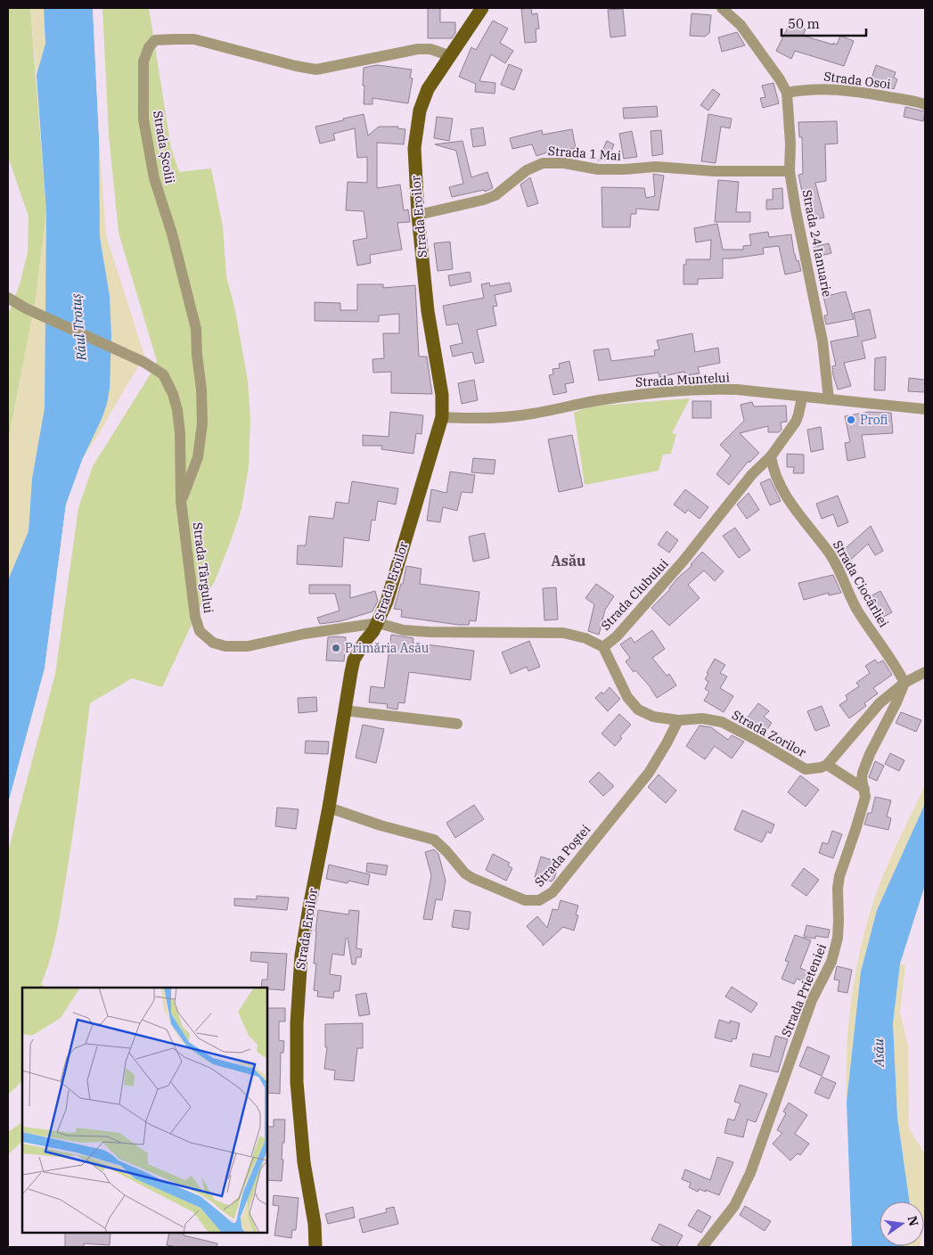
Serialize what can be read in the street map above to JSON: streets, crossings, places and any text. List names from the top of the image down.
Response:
{
  "streets": {
    "main road": ["Strada Eroilor"],
    "street": [
      "Strada Osoi",
      "Strada Școlii",
      "Strada 1 Mai",
      "Strada 24 Ianuarie",
      "Strada Muntelui",
      "Strada Târgului",
      "Strada Ciocârliei",
      "Strada Clubului",
      "Strada Zorilor",
      "Strada Poștei",
      "Strada Prieteniei"
    ]
  },
  "crossings": [
    ["Strada Osoi", "Strada 24 Ianuarie"],
    ["Strada Școlii", "Strada Eroilor"],
    ["Strada Școlii", "Strada Târgului"],
    ["Strada 1 Mai", "Strada Eroilor"],
    ["Strada 1 Mai", "Strada 24 Ianuarie"],
    ["Strada Eroilor", "Strada Muntelui"],
    ["Strada Eroilor", "Strada Târgului"],
    ["Strada Eroilor", "Strada Clubului"],
    ["Strada Eroilor", "Strada Poștei"],
    ["Strada 24 Ianuarie", "Strada Muntelui"],
    ["Strada Muntelui", "Strada Clubului"],
    ["Strada Târgului", "Strada Clubului"],
    ["Strada Ciocârliei", "Strada Clubului"],
    ["Strada Ciocârliei", "Strada Prieteniei"],
    ["Strada Clubului", "Strada Zorilor"],
    ["Strada Zorilor", "Strada Poștei"]
  ],
  "districts": ["Asău"],
  "water": ["Râul Trotuș", "Asău"],
  "places": ["Profi", "Primăria Asău"],
  "scale_bar": "50 m",
  "north": "right"
}
